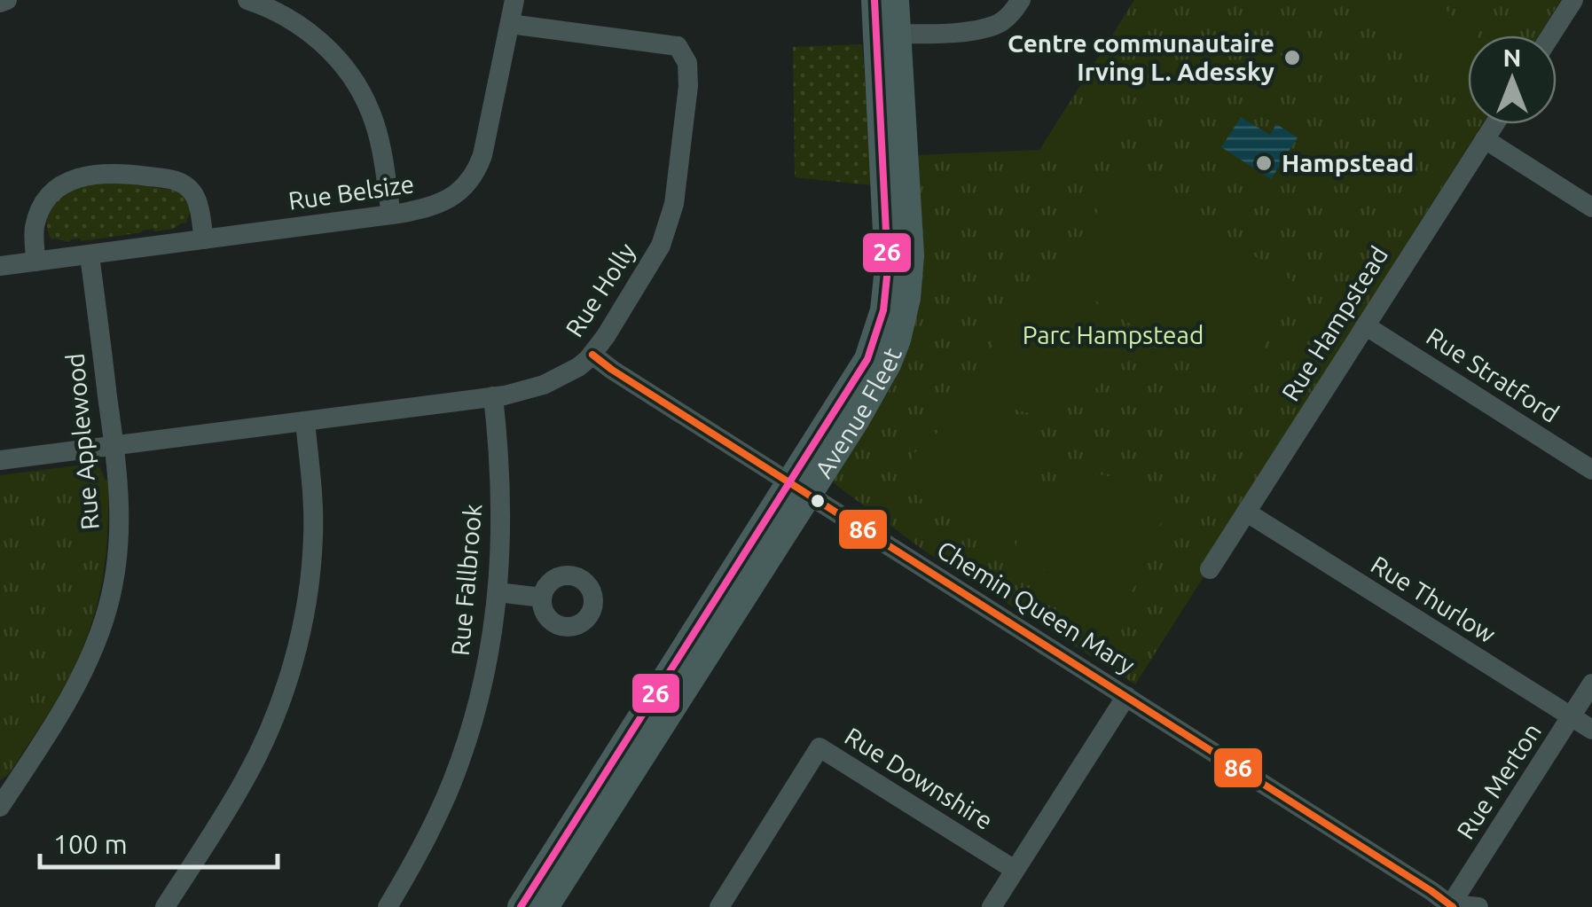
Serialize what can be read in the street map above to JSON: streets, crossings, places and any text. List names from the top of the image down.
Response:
{
  "streets": {
    "main road": ["Avenue Fleet"],
    "street": [
      "Rue Belsize",
      "Rue Holly",
      "Rue Hampstead",
      "Rue Stratford",
      "Rue Applewood",
      "Rue Fallbrook",
      "Rue Thurlow",
      "Chemin Queen Mary",
      "Rue Downshire",
      "Rue Merton"
    ]
  },
  "crossings": [
    ["Rue Belsize", "Rue Holly"],
    ["Rue Belsize", "Rue Applewood"],
    ["Rue Holly", "Rue Applewood"],
    ["Rue Holly", "Rue Fallbrook"],
    ["Rue Holly", "Chemin Queen Mary"],
    ["Rue Hampstead", "Rue Stratford"],
    ["Rue Hampstead", "Rue Thurlow"],
    ["Avenue Fleet", "Chemin Queen Mary"],
    ["Rue Thurlow", "Rue Merton"],
    ["Chemin Queen Mary", "Rue Merton"]
  ],
  "parks": ["Parc Hampstead"],
  "places": ["Centre communautaire Irving L. Adessky", "Hampstead"],
  "lines": ["transit line 26", "transit line 86"],
  "scale_bar": "100 m",
  "north": "top"
}
